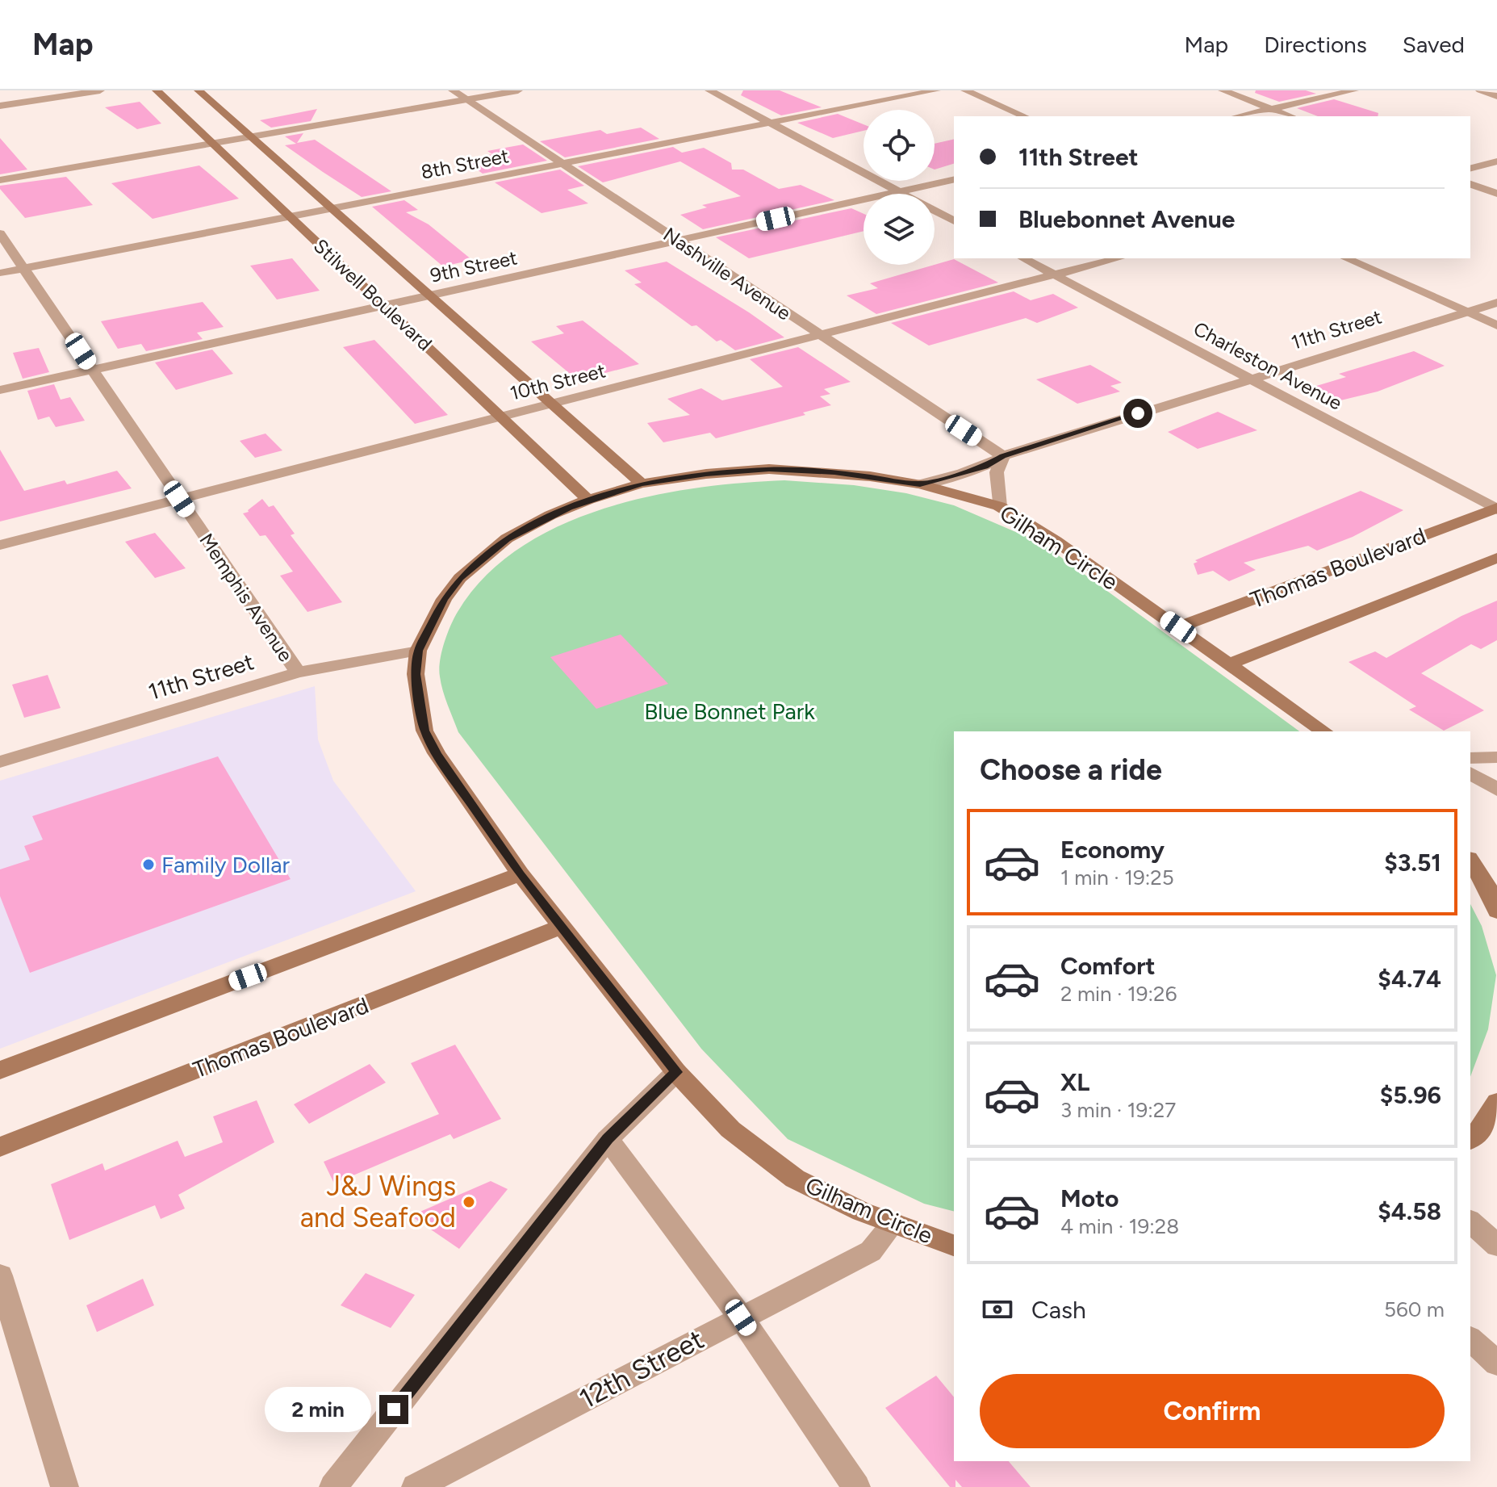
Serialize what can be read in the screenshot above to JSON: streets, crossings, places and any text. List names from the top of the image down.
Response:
{
  "streets": {
    "main road": ["Stilwell Boulevard", "Gilham Circle", "Thomas Boulevard"],
    "street": [
      "8th Street",
      "9th Street",
      "Nashville Avenue",
      "11th Street",
      "Charleston Avenue",
      "10th Street",
      "Memphis Avenue",
      "12th Street"
    ]
  },
  "crossings": [
    ["8th Street", "Nashville Avenue"],
    ["8th Street", "Stilwell Boulevard"],
    ["8th Street", "Memphis Avenue"],
    ["9th Street", "Nashville Avenue"],
    ["9th Street", "Stilwell Boulevard"],
    ["9th Street", "Memphis Avenue"],
    ["Nashville Avenue", "11th Street"],
    ["Nashville Avenue", "10th Street"],
    ["Stilwell Boulevard", "10th Street"],
    ["Stilwell Boulevard", "Gilham Circle"],
    ["11th Street", "Charleston Avenue"],
    ["11th Street", "Gilham Circle"],
    ["11th Street", "Memphis Avenue"],
    ["Charleston Avenue", "10th Street"],
    ["Charleston Avenue", "Thomas Boulevard"],
    ["10th Street", "Memphis Avenue"],
    ["Gilham Circle", "Thomas Boulevard"],
    ["Gilham Circle", "12th Street"]
  ],
  "parks": ["Blue Bonnet Park"],
  "places": ["Family Dollar", "J&J Wings and Seafood"],
  "page": {
    "header": "Map",
    "nav": ["Map", "Directions", "Saved"],
    "banner": ["11th Street", "Bluebonnet Avenue"],
    "heading": "Choose a ride",
    "list": [
      {
        "name": "Economy",
        "note": "1 min · 19:25",
        "value": "$3.51"
      },
      {
        "name": "Comfort",
        "note": "2 min · 19:26",
        "value": "$4.74"
      },
      {
        "name": "XL",
        "note": "3 min · 19:27",
        "value": "$5.96"
      },
      {
        "name": "Moto",
        "note": "4 min · 19:28",
        "value": "$4.58"
      }
    ],
    "pay": ["Cash", "560 m"],
    "buttons": "Confirm",
    "bubble": "2 min"
  }
}
